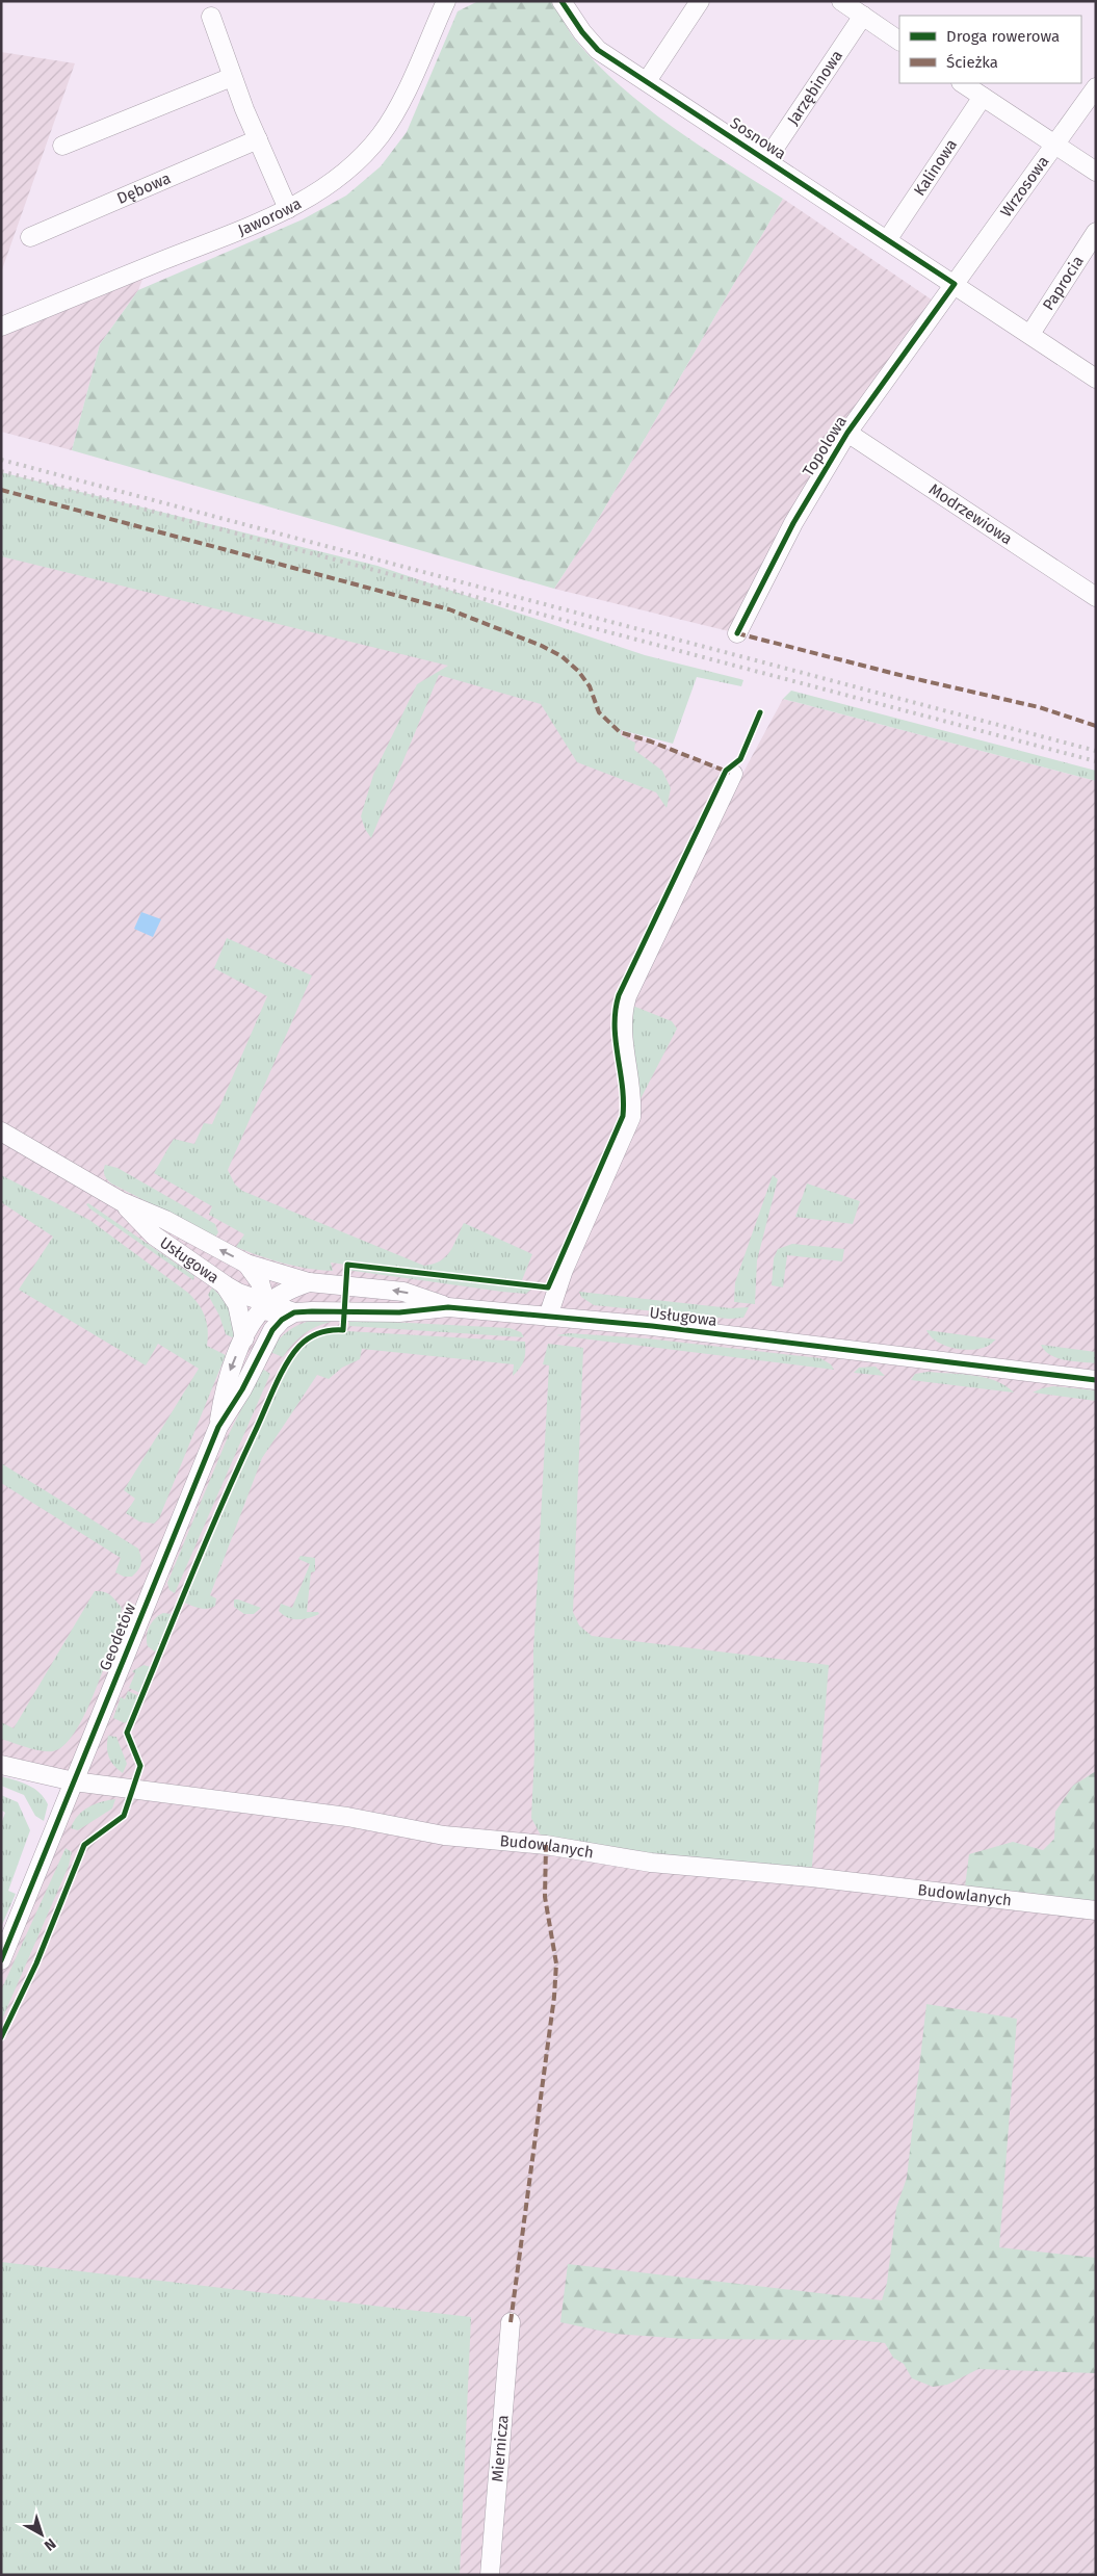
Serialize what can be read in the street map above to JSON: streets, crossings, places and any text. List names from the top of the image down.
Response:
{
  "streets": {
    "street": [
      "Jarzębinowa",
      "Sosnowa",
      "Kalinowa",
      "Wrzosowa",
      "Dębowa",
      "Jaworowa",
      "Paprocia",
      "Topolowa",
      "Modrzewiowa",
      "Usługowa",
      "Geodetów",
      "Budowlanych",
      "Miernicza"
    ]
  },
  "crossings": [
    ["Jarzębinowa", "Sosnowa"],
    ["Sosnowa", "Kalinowa"],
    ["Sosnowa", "Wrzosowa"],
    ["Sosnowa", "Paprocia"],
    ["Sosnowa", "Topolowa"],
    ["Wrzosowa", "Topolowa"],
    ["Topolowa", "Modrzewiowa"],
    ["Usługowa", "Geodetów"],
    ["Geodetów", "Budowlanych"]
  ],
  "legend": ["Droga rowerowa", "Ścieżka"],
  "north": "bottom right"
}
